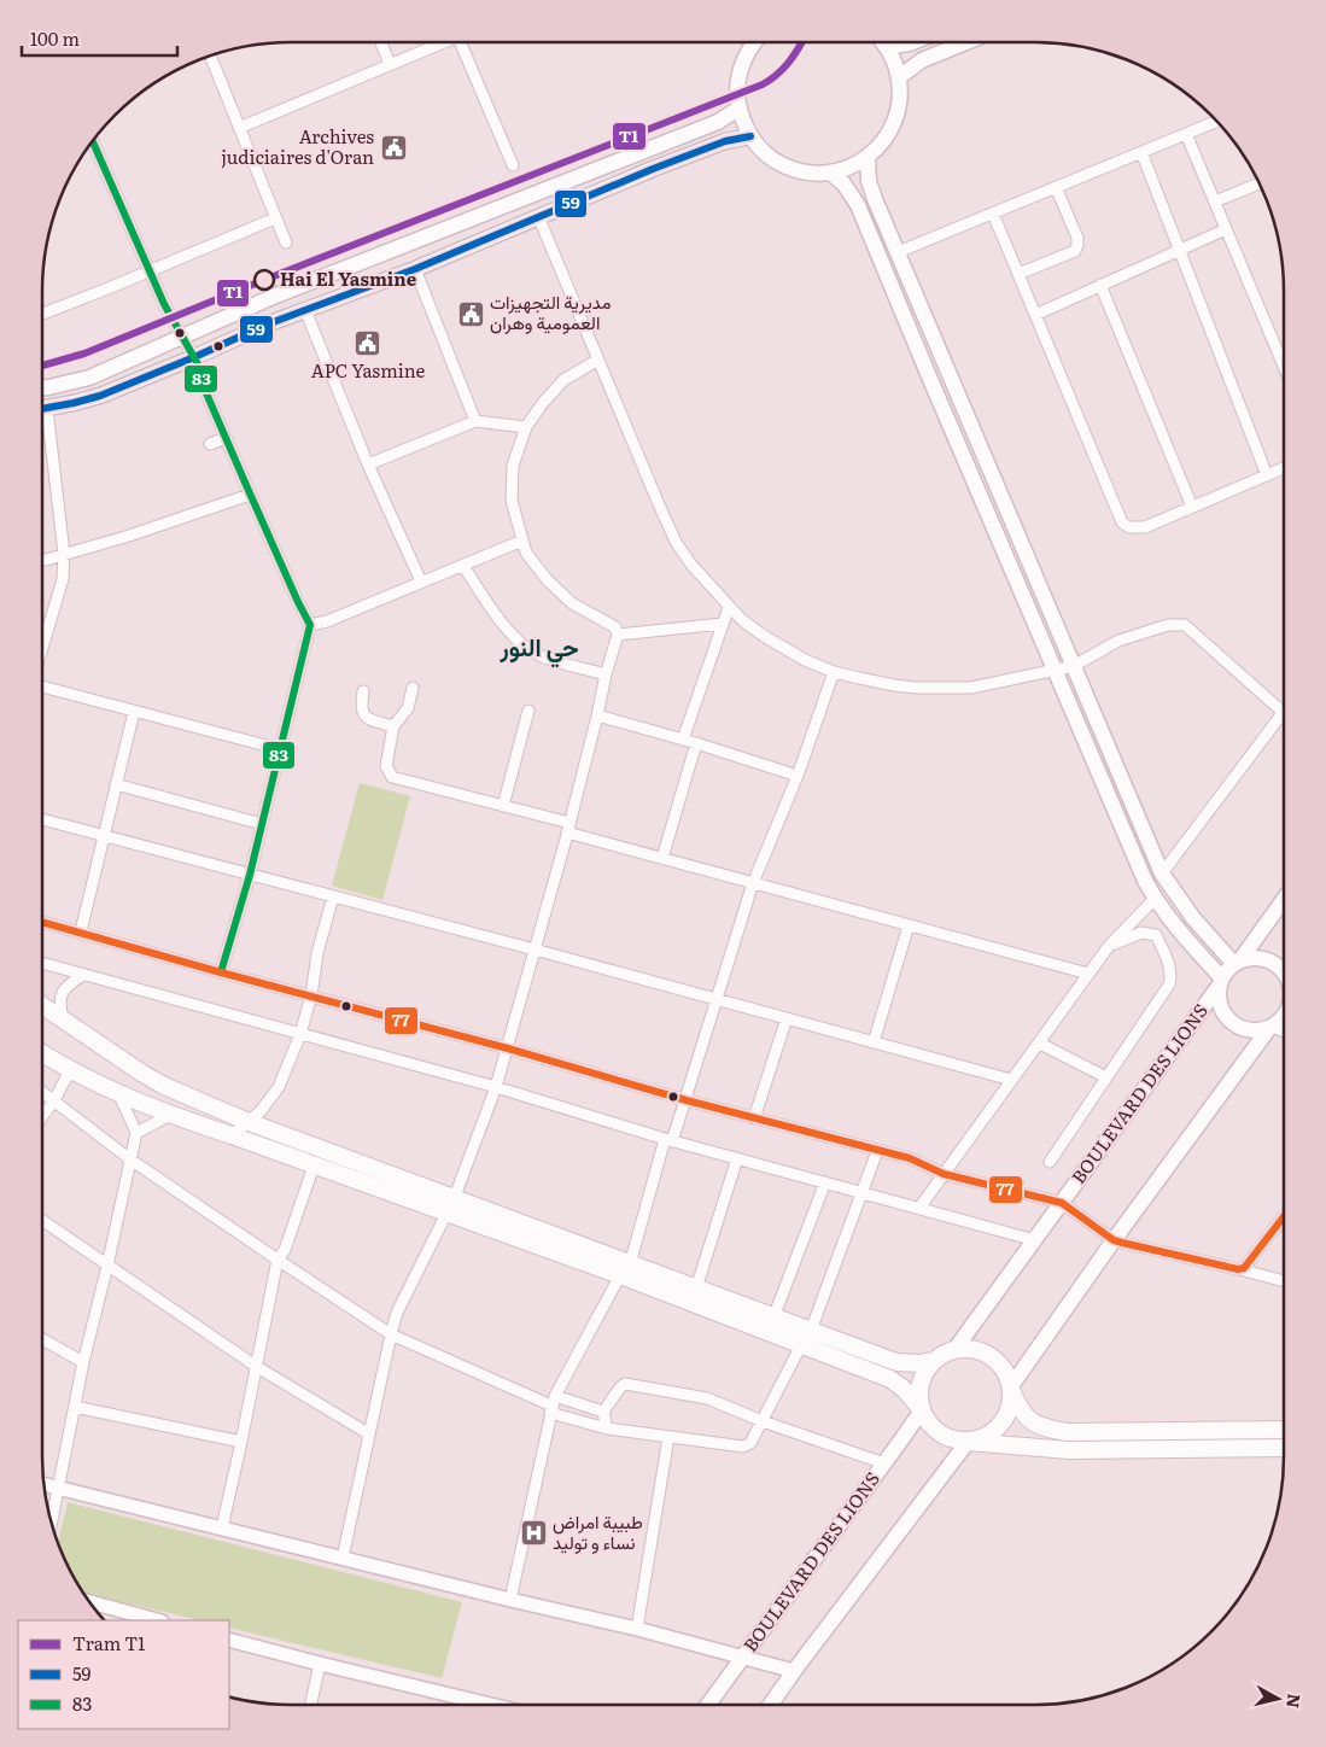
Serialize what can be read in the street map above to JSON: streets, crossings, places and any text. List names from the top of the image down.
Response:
{
  "streets": {
    "main road": ["BOULEVARD DES LIONS"]
  },
  "districts": ["حي النور"],
  "places": {
    "public building": ["Archives judiciaires d'Oran", "مديرية التجهيزات العمومية وهران", "APC Yasmine"],
    "other": ["Hai El Yasmine"],
    "hospital": ["طبيبة امراض نساء و توليد"]
  },
  "lines": [
    "tram line T1",
    "transit line 59",
    "transit line 83",
    "transit line 77"
  ],
  "legend": ["Tram T1", "59", "83"],
  "scale_bar": "100 m",
  "north": "right"
}
